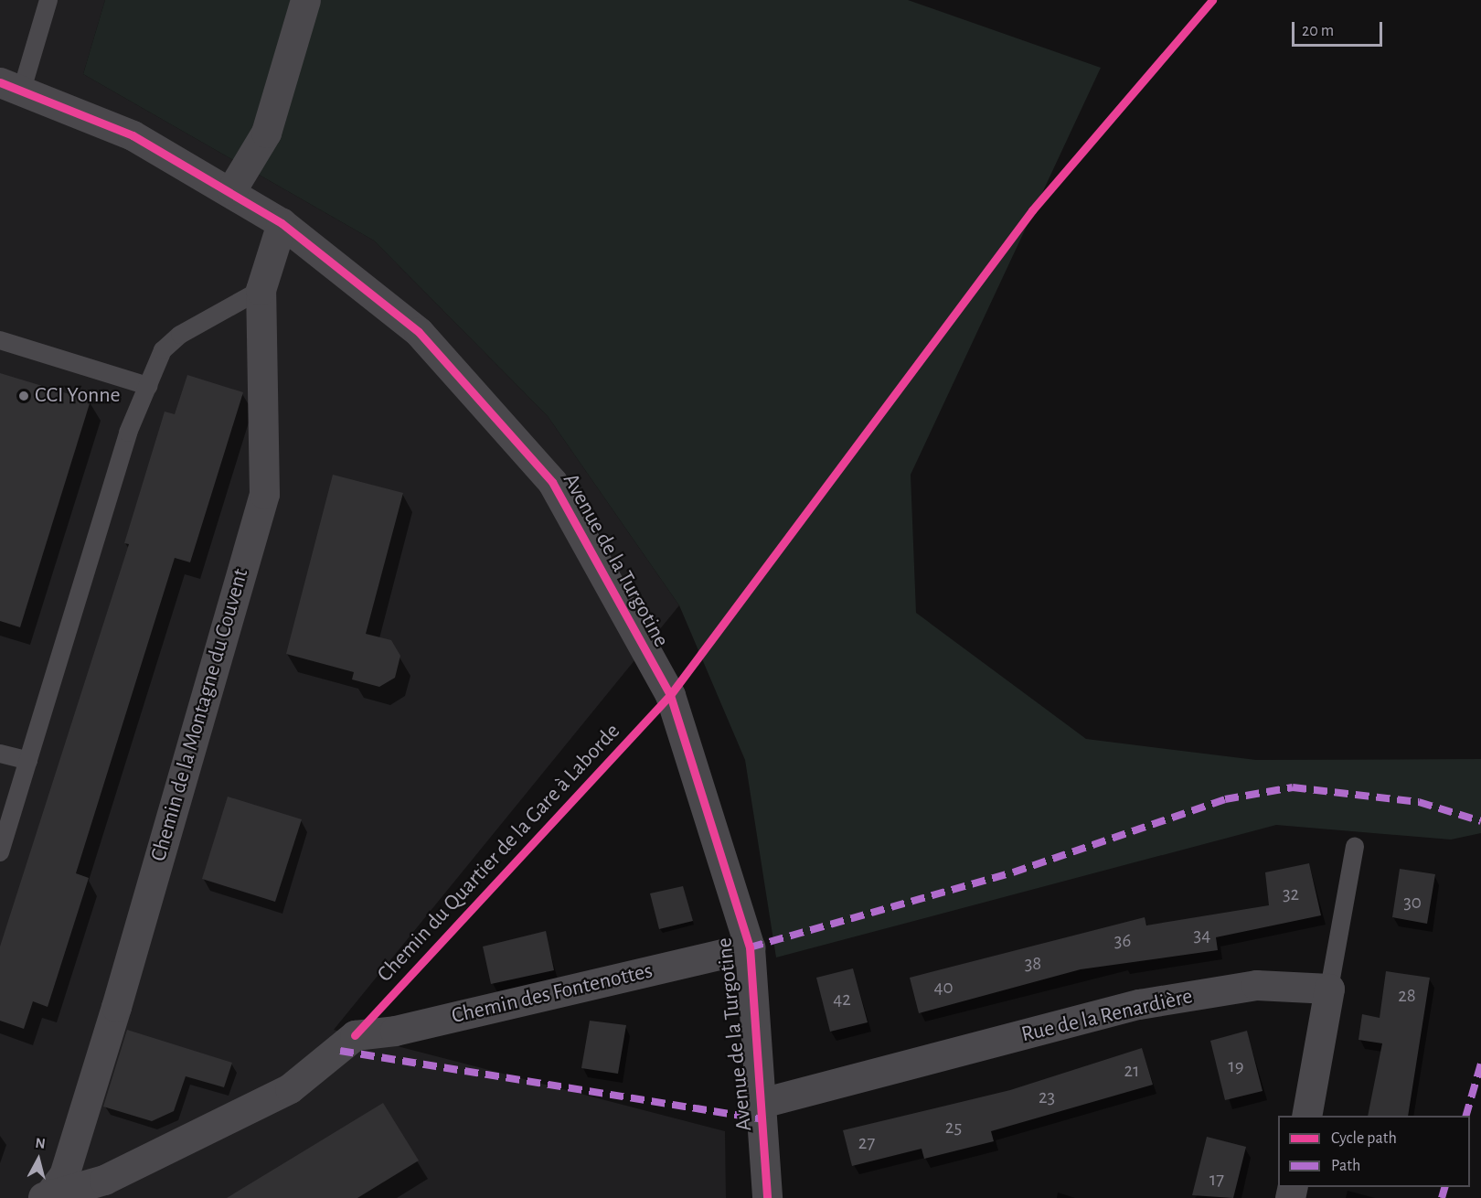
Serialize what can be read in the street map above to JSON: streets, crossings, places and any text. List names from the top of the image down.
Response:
{
  "streets": {
    "street": [
      "Avenue de la Turgotine",
      "Chemin de la Montagne du Couvent",
      "Chemin des Fontenottes",
      "Rue de la Renardière"
    ],
    "cycle path": ["Chemin du Quartier de la Gare à Laborde"]
  },
  "crossings": [
    ["Avenue de la Turgotine", "Chemin de la Montagne du Couvent"],
    ["Avenue de la Turgotine", "Chemin des Fontenottes"],
    ["Avenue de la Turgotine", "Rue de la Renardière"],
    ["Chemin de la Montagne du Couvent", "Chemin des Fontenottes"]
  ],
  "places": ["CCI Yonne"],
  "house_numbers": [
    "32",
    "30",
    "34",
    "36",
    "38",
    "40",
    "28",
    "42",
    "19",
    "21",
    "23",
    "25",
    "27",
    "17"
  ],
  "legend": ["Cycle path", "Path"],
  "scale_bar": "20 m",
  "north": "top"
}
